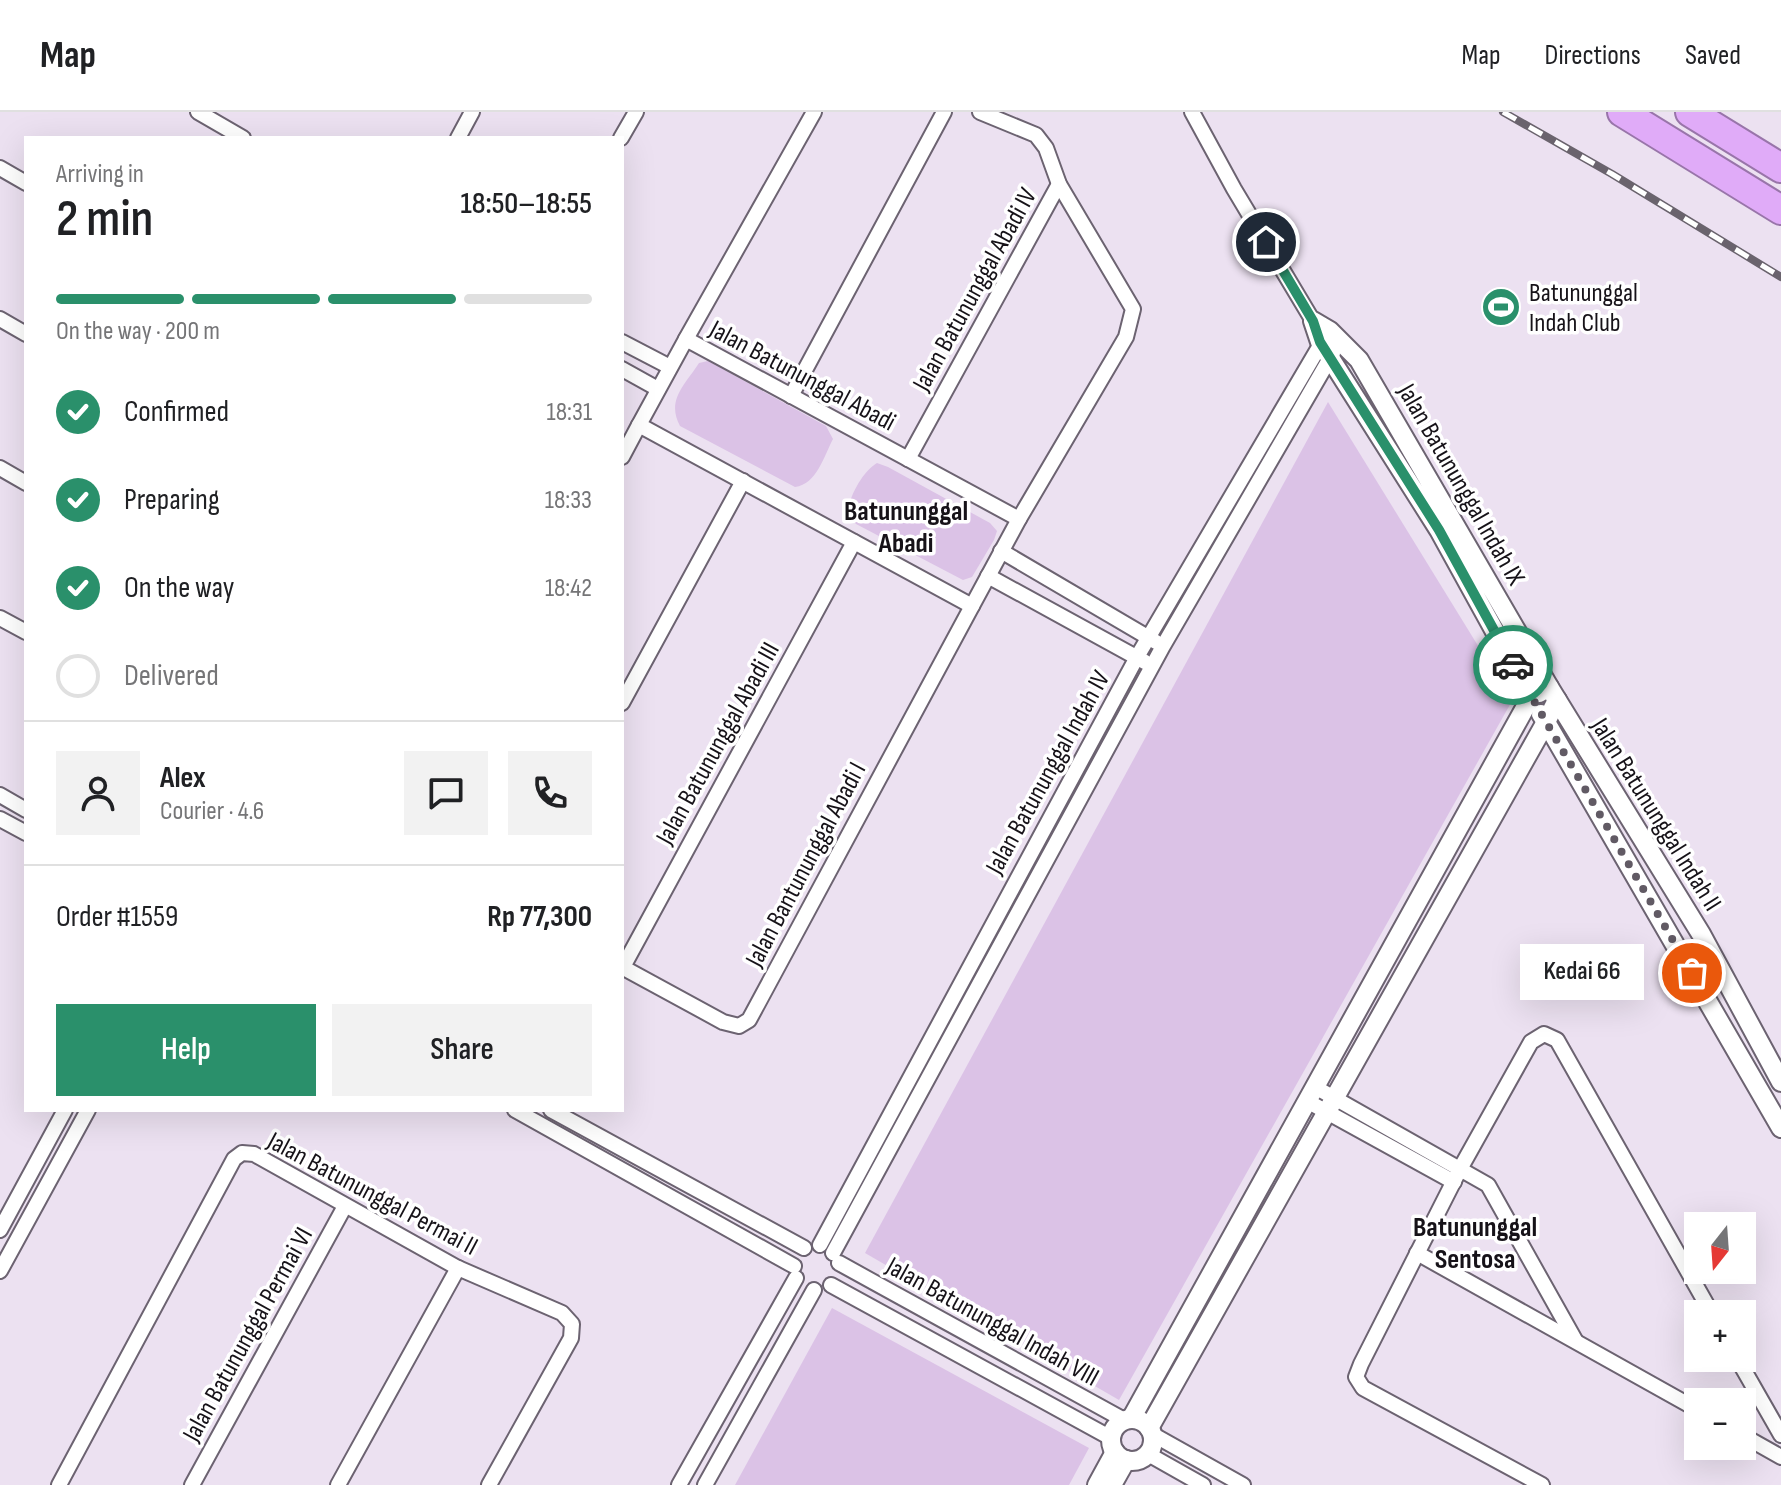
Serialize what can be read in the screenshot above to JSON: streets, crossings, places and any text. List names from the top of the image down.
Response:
{
  "streets": {
    "street": [
      "Jalan Batununggal Abadi IV",
      "Jalan Batununggal Abadi",
      "Jalan Batununggal Indah IX",
      "Jalan Batununggal Abadi III",
      "Jalan Batununggal Indah IV",
      "Jalan Batununggal Indah II",
      "Jalan Bantununggal Abadi I",
      "Jalan Batununggal Permai II",
      "Jalan Batununggal Indah VIII",
      "Jalan Batununggal Permai VI"
    ]
  },
  "crossings": [
    ["Jalan Batununggal Abadi IV", "Jalan Batununggal Abadi"],
    ["Jalan Batununggal Indah IX", "Jalan Batununggal Indah IV"],
    ["Jalan Batununggal Indah IX", "Jalan Batununggal Indah II"],
    ["Jalan Batununggal Indah IV", "Jalan Batununggal Indah VIII"],
    ["Jalan Batununggal Permai II", "Jalan Batununggal Permai VI"]
  ],
  "districts": ["Batununggal Abadi", "Batununggal Sentosa"],
  "places": {
    "sports": ["Batununggal Indah Club"],
    "other": ["Kedai 66"]
  },
  "north": "bottom",
  "page": {
    "header": "Map",
    "nav": ["Map", "Directions", "Saved"],
    "heading": ["2 min", "Arriving in", "18:50–18:55"],
    "panel": [
      "Alex",
      "Courier · 4.6",
      "Order #1559",
      "Rp 77,300"
    ],
    "bar": "On the way · 200 m",
    "list": [
      ["Confirmed", "18:31"],
      ["Preparing", "18:33"],
      ["On the way", "18:42"],
      "Delivered"
    ],
    "bubble": "Kedai 66",
    "buttons": ["Help", "Share"],
    "map_buttons": ["+", "−"]
  }
}
